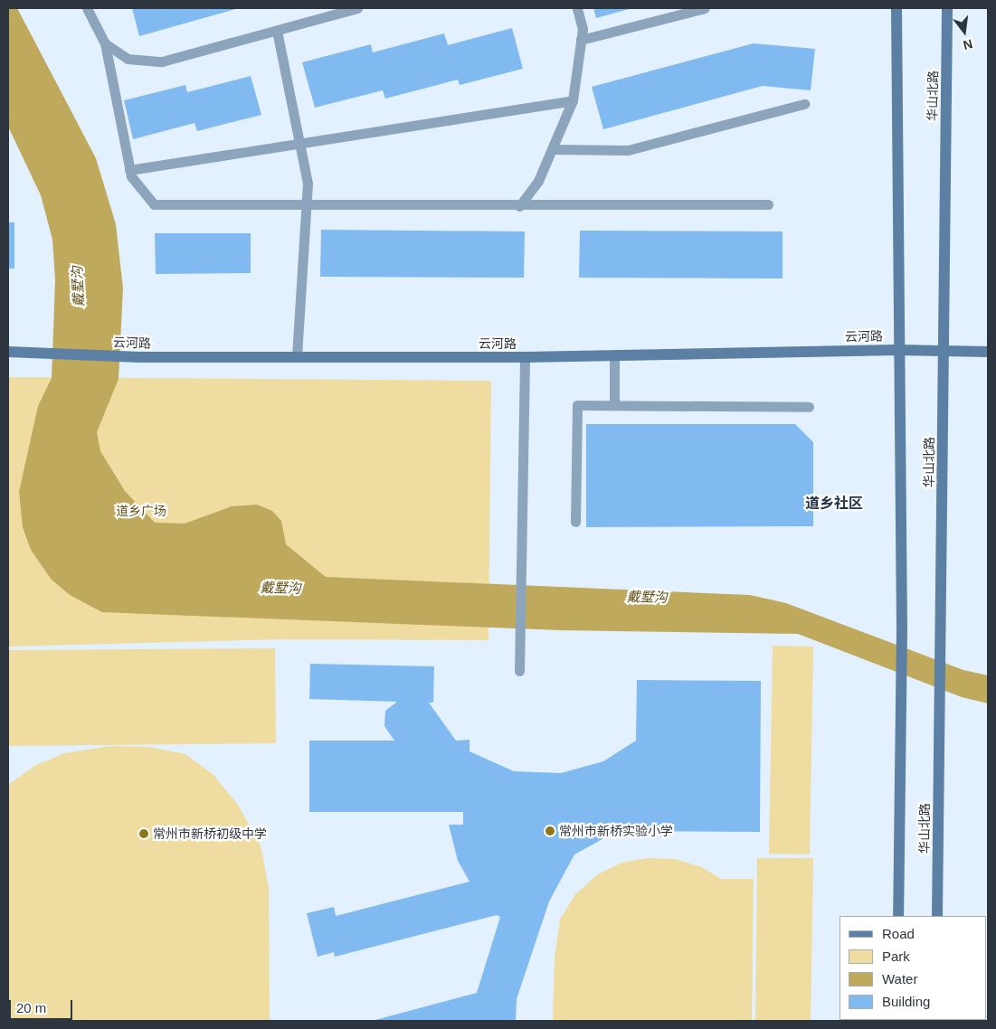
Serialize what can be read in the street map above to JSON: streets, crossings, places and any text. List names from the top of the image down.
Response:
{
  "streets": {
    "main road": ["华山北路", "云河路"]
  },
  "crossings": [
    ["华山北路", "云河路"]
  ],
  "districts": ["道乡社区"],
  "water": ["戴墅沟"],
  "parks": ["道乡广场"],
  "places": ["常州市新桥实验小学", "常州市新桥初级中学"],
  "legend": [
    "Road",
    "Park",
    "Water",
    "Building"
  ],
  "scale_bar": "20 m",
  "north": "bottom"
}
